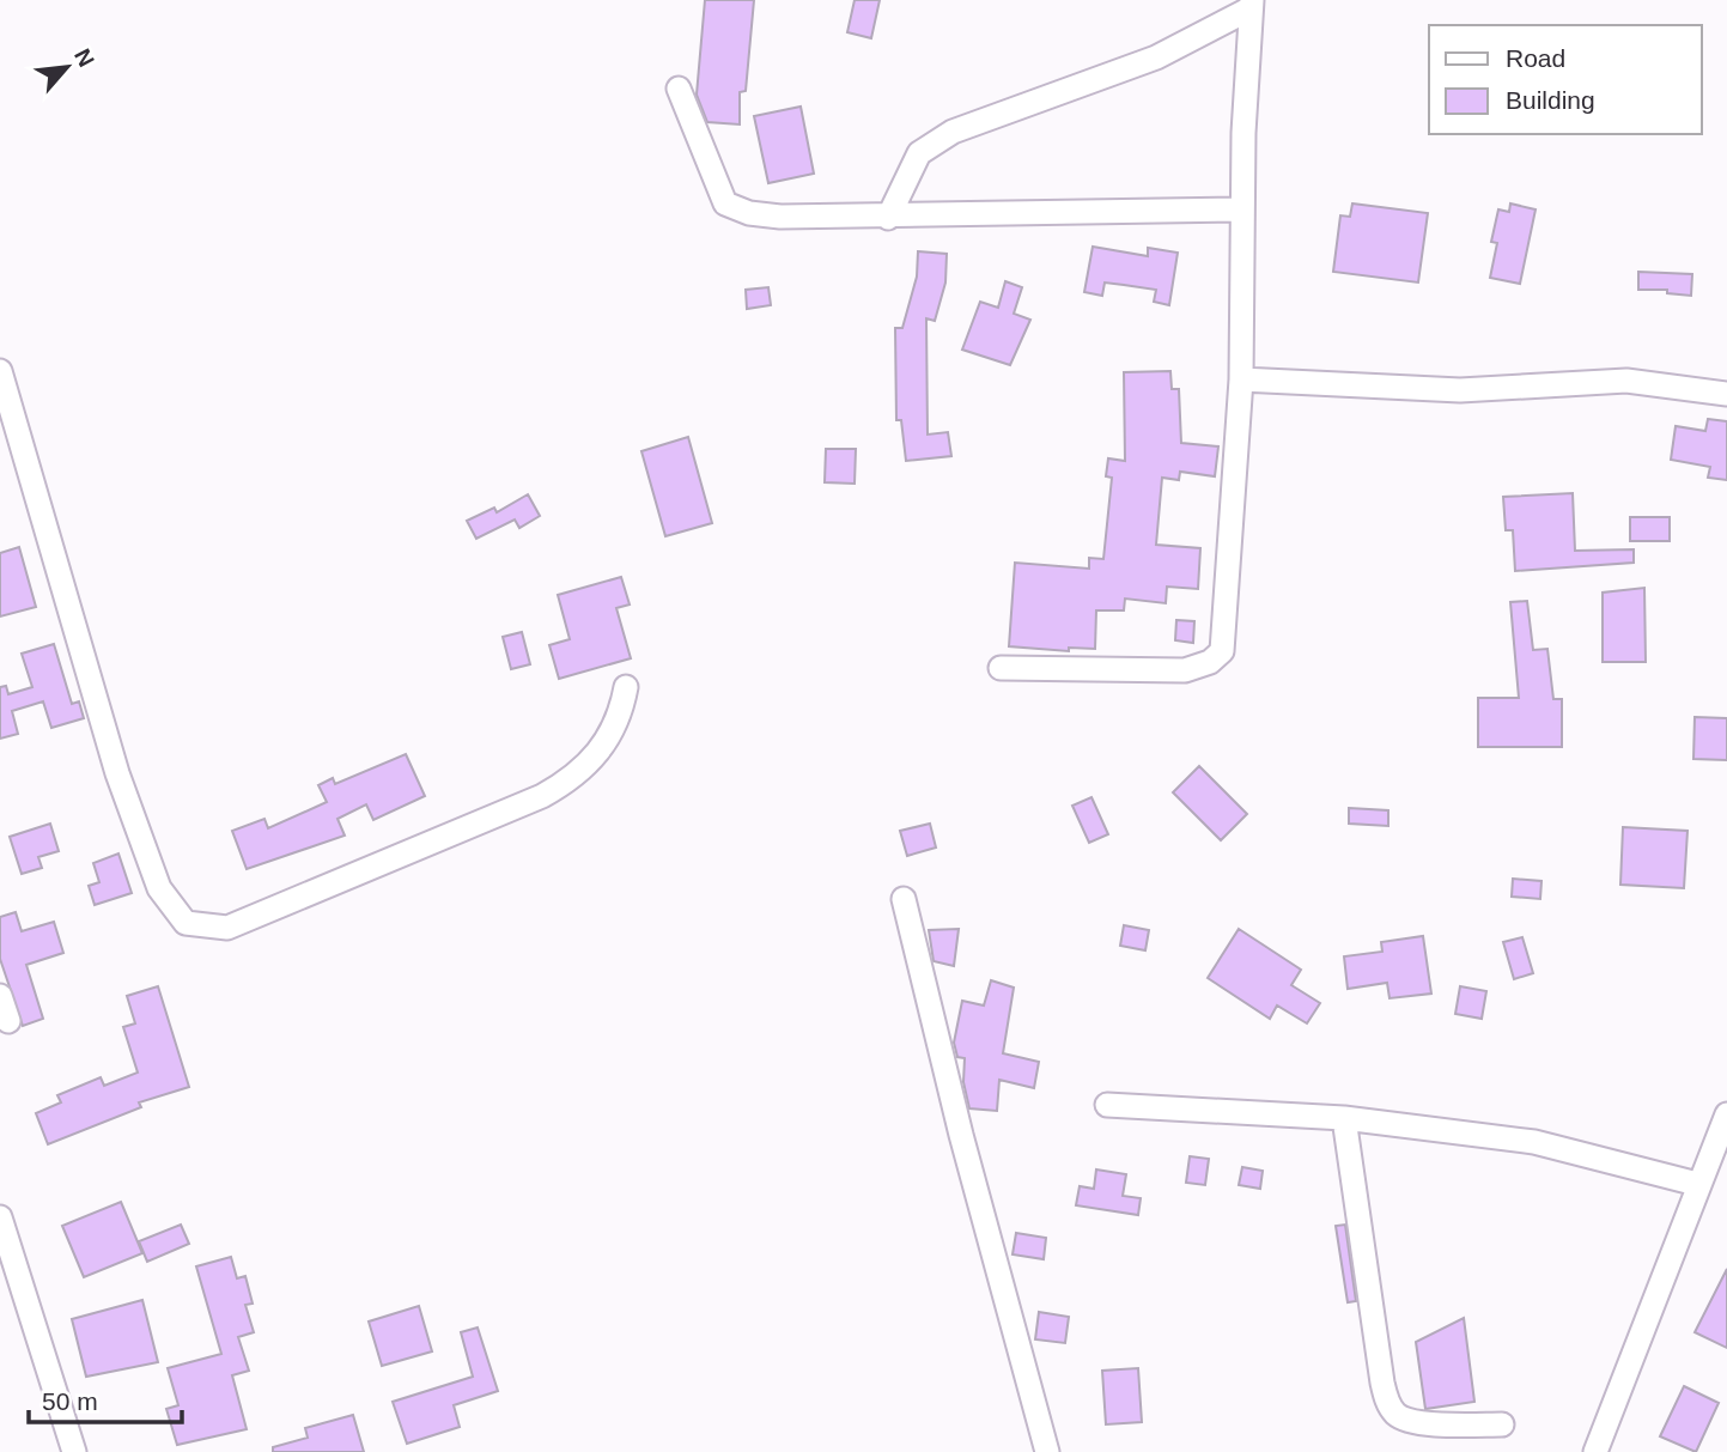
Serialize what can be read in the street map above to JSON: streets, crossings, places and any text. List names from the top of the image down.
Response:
{
  "legend": ["Road", "Building"],
  "scale_bar": "50 m",
  "north": "top right"
}
